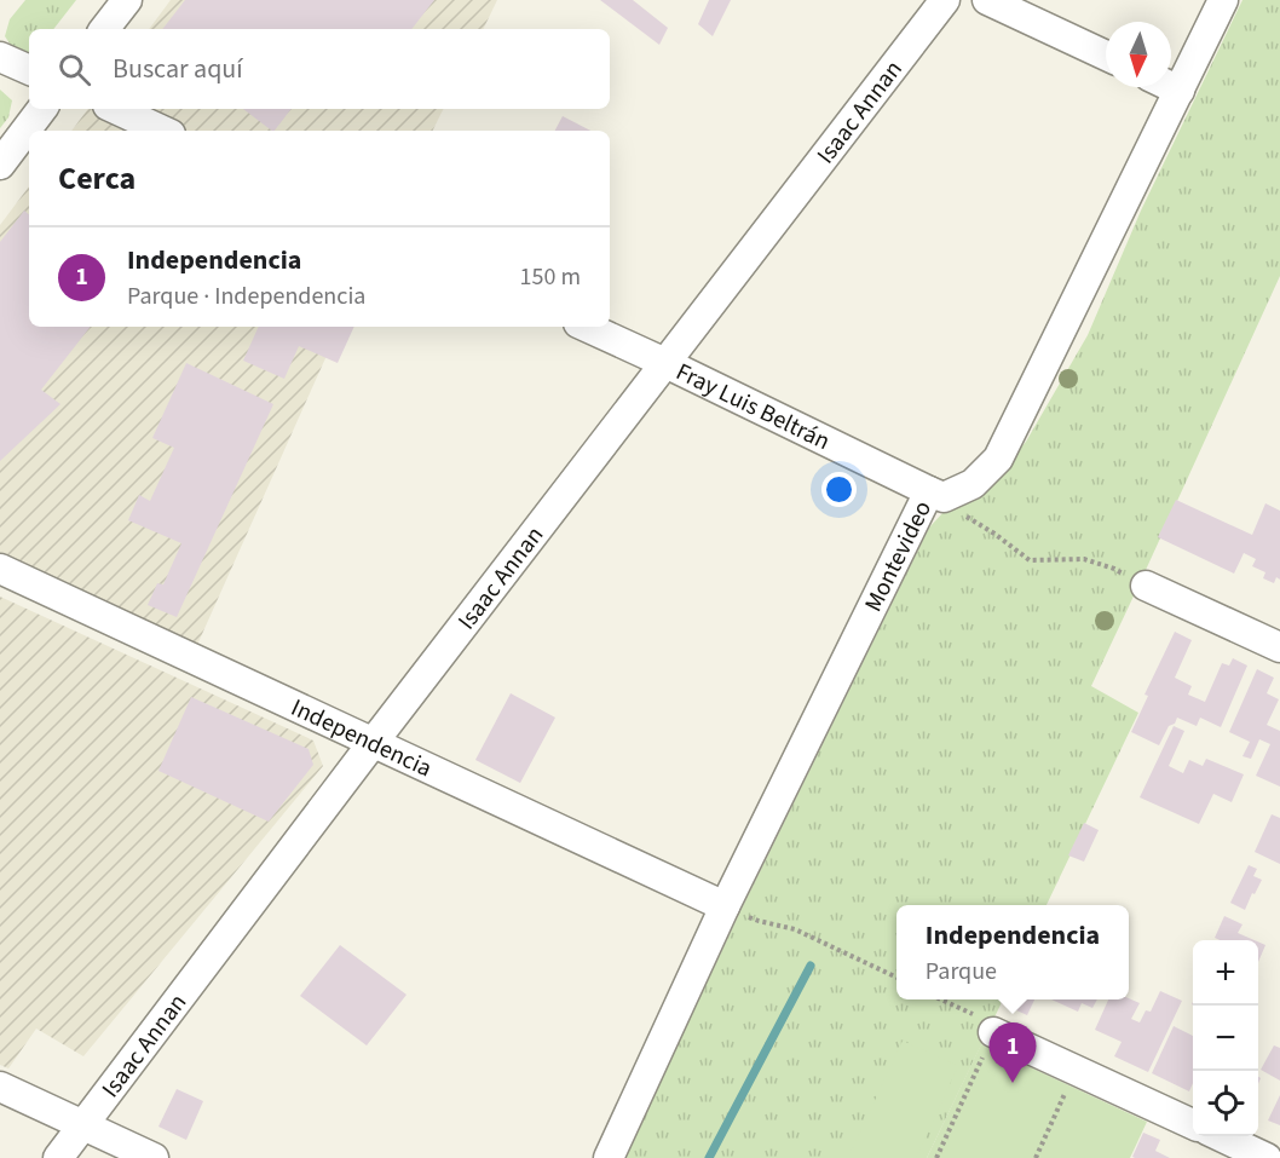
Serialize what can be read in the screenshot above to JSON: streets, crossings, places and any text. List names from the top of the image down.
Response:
{
  "streets": {
    "street": [
      "Isaac Annan",
      "Fray Luis Beltrán",
      "Montevideo",
      "Independencia"
    ]
  },
  "crossings": [
    ["Isaac Annan", "Fray Luis Beltrán"],
    ["Isaac Annan", "Independencia"],
    ["Fray Luis Beltrán", "Montevideo"],
    ["Montevideo", "Independencia"]
  ],
  "north": "bottom",
  "page": {
    "search": "Buscar aquí",
    "heading": "Cerca",
    "list": [
      {
        "mark": "1",
        "name": "Independencia",
        "note": "Parque · Independencia",
        "value": "150 m"
      }
    ],
    "popup": ["Independencia", "Parque"],
    "map_buttons": ["+", "−"],
    "pins": "1"
  }
}
